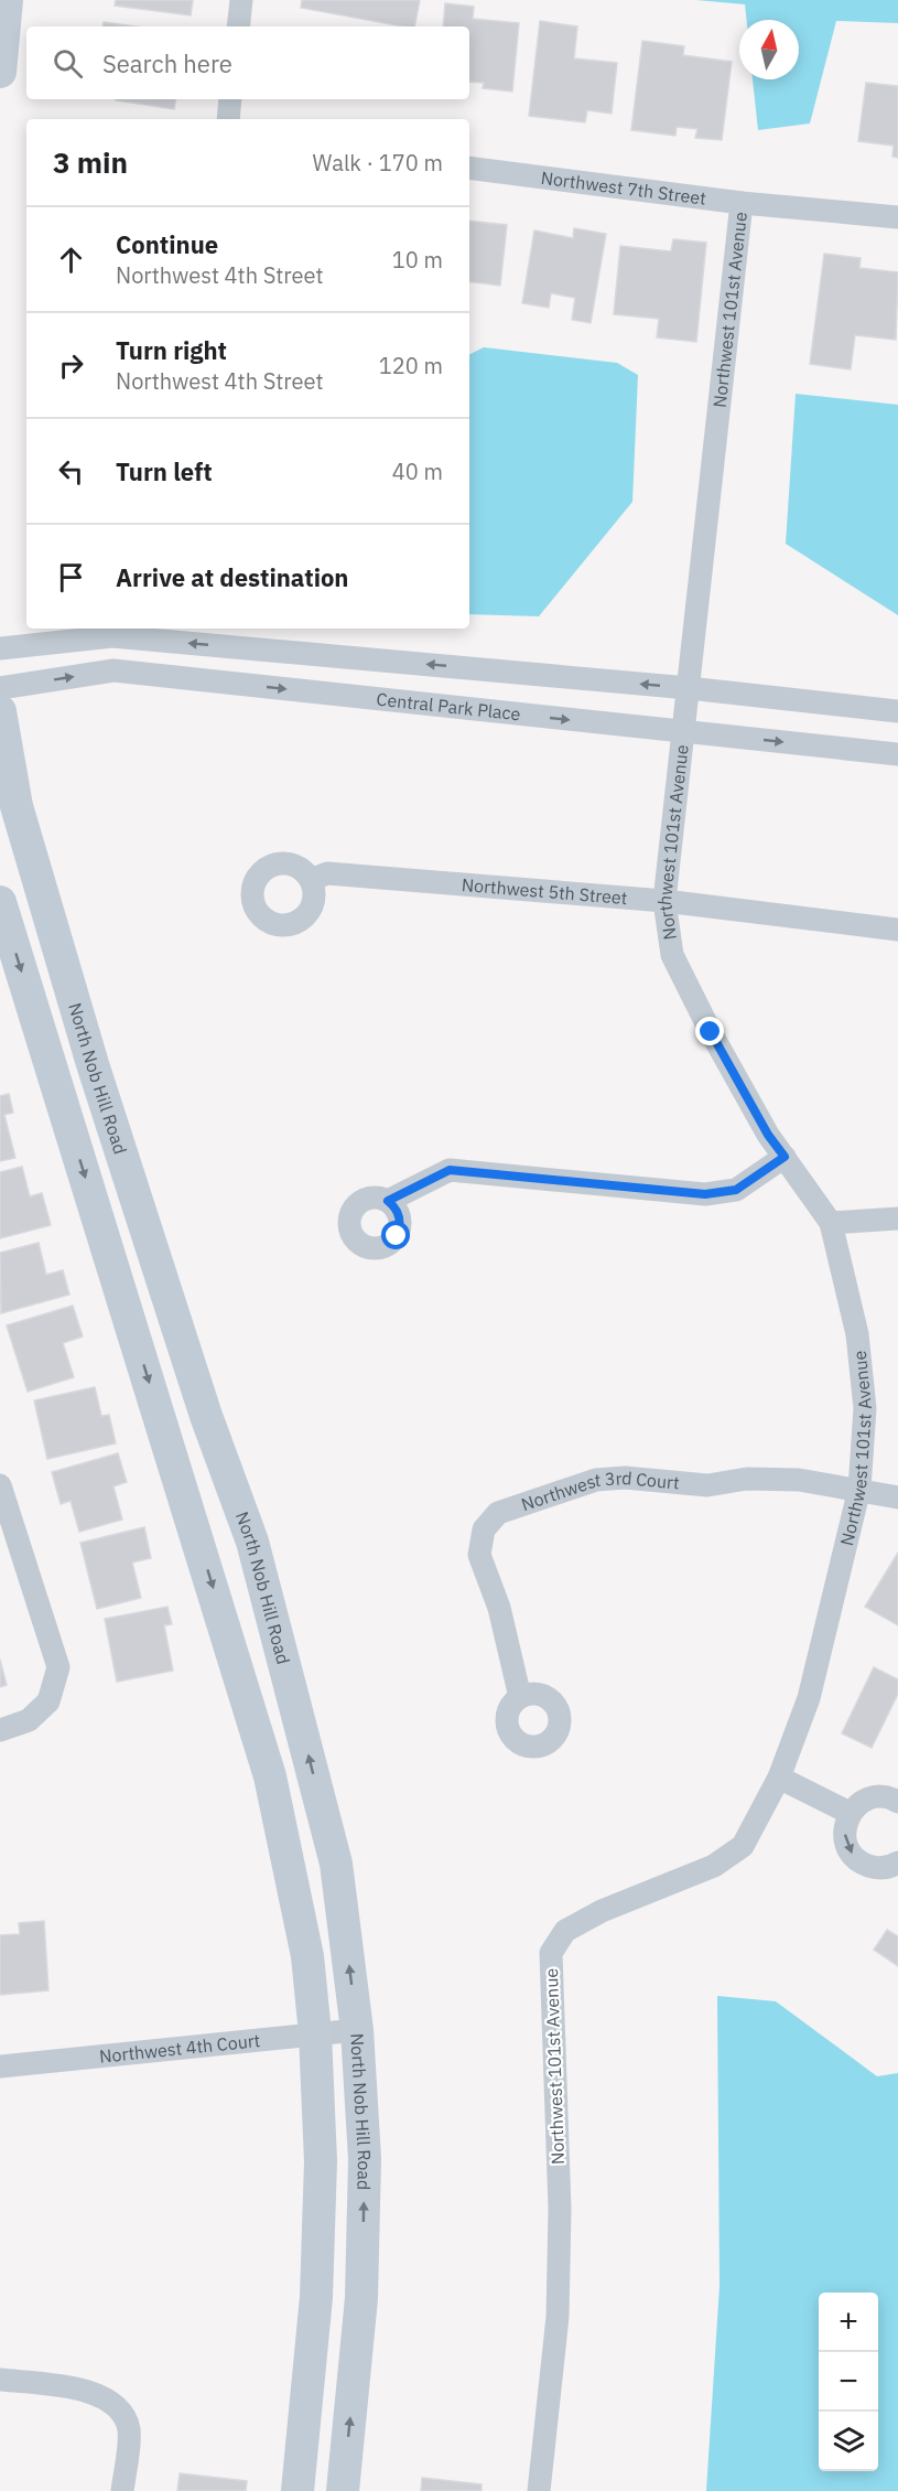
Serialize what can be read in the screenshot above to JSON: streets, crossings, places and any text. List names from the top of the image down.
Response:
{
  "streets": {
    "main road": ["North Nob Hill Road"],
    "street": [
      "Northwest 7th Street",
      "Northwest 101st Avenue",
      "Central Park Place",
      "Northwest 5th Street",
      "Northwest 3rd Court",
      "Northwest 4th Court"
    ]
  },
  "crossings": [
    ["Northwest 7th Street", "Northwest 101st Avenue"],
    ["Northwest 101st Avenue", "Central Park Place"],
    ["Northwest 101st Avenue", "Northwest 5th Street"],
    ["Northwest 101st Avenue", "Northwest 3rd Court"],
    ["North Nob Hill Road", "Northwest 4th Court"]
  ],
  "north": "top",
  "page": {
    "search": "Search here",
    "heading": ["3 min", "Walk · 170 m"],
    "list": [
      ["Continue", "Northwest 4th Street", "10 m"],
      ["Turn right", "Northwest 4th Street", "120 m"],
      ["Turn left", "40 m"],
      "Arrive at destination"
    ],
    "map_buttons": ["+", "−"]
  }
}
